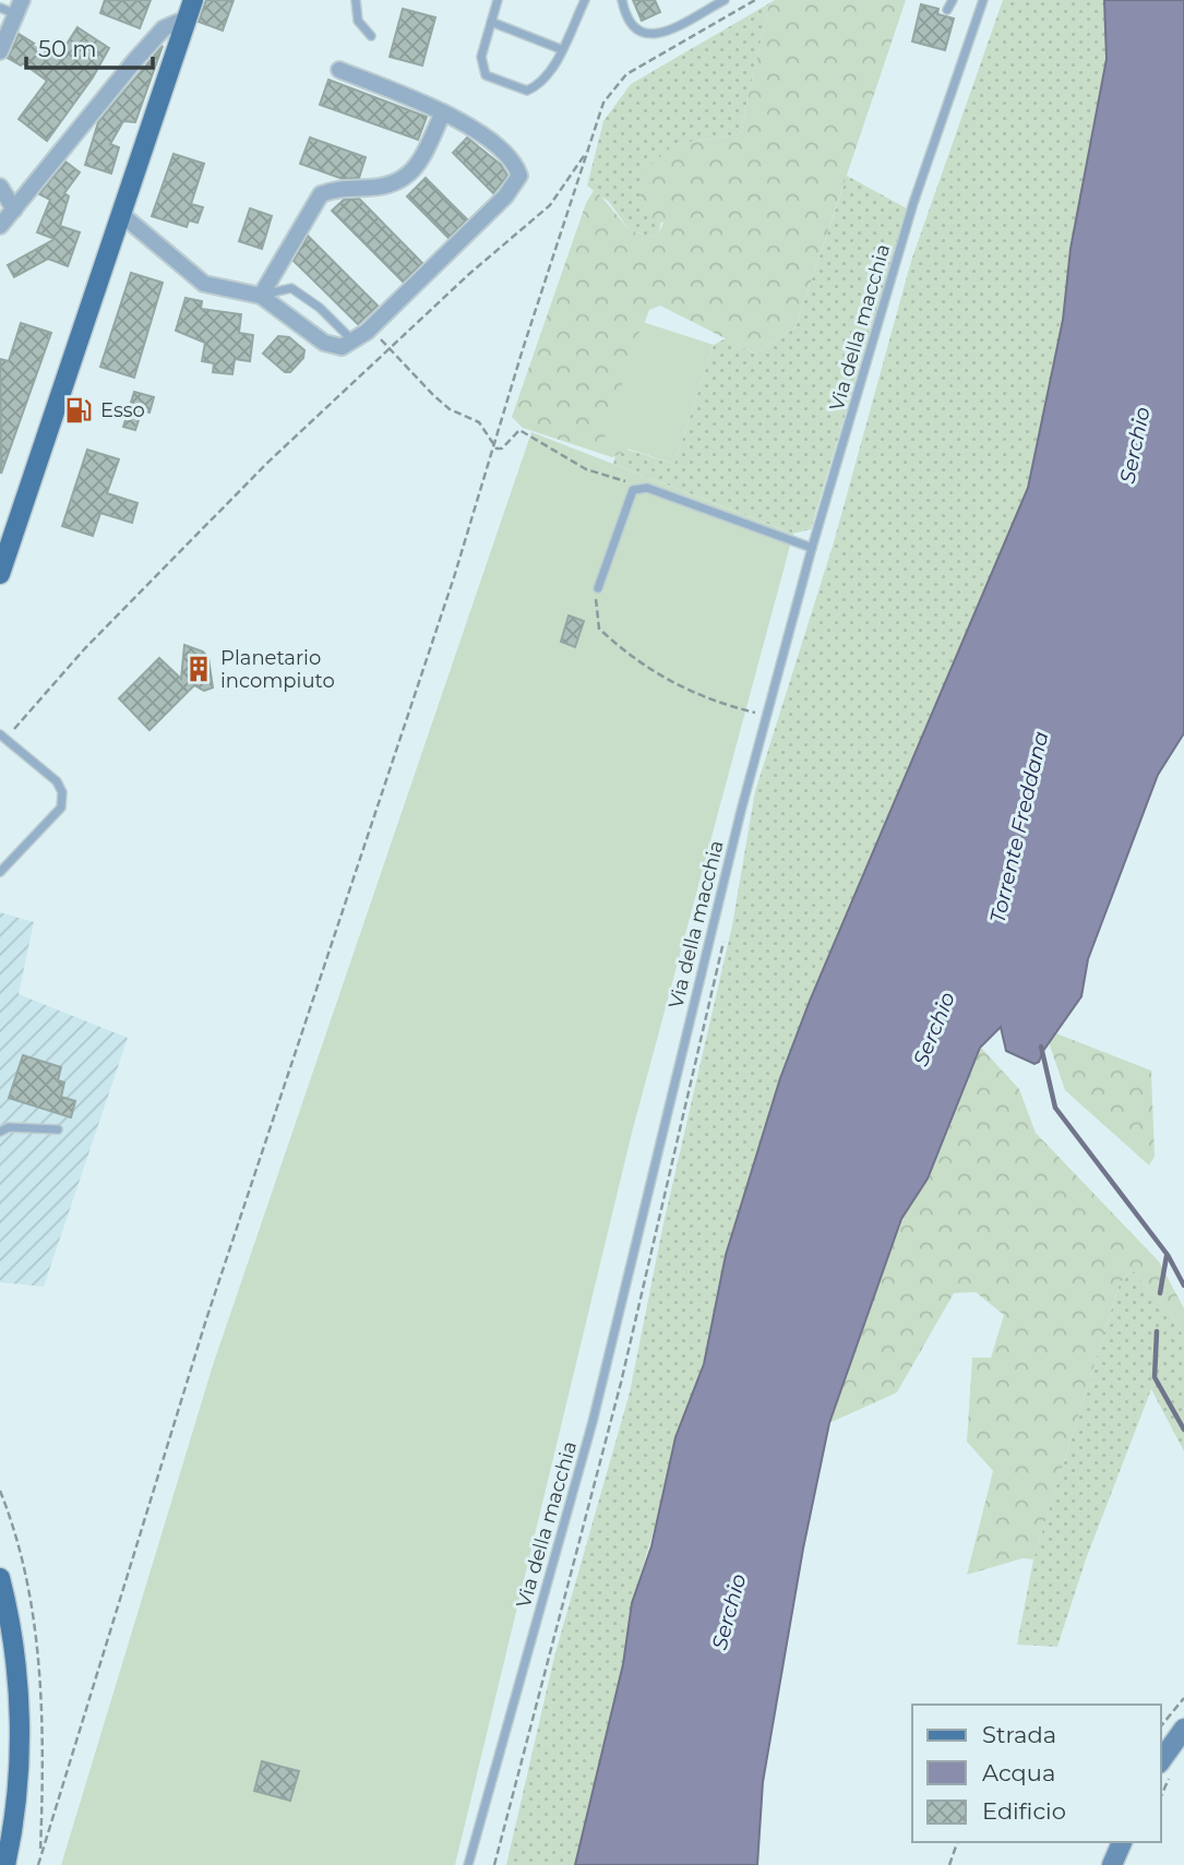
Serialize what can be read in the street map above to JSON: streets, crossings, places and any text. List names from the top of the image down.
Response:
{
  "streets": {
    "lane": ["Via della macchia"]
  },
  "water": ["Serchio", "Torrente Freddana"],
  "places": {
    "fuel station": ["Esso"],
    "building": ["Planetario incompiuto"]
  },
  "legend": ["Strada", "Acqua", "Edificio"],
  "scale_bar": "50 m"
}
